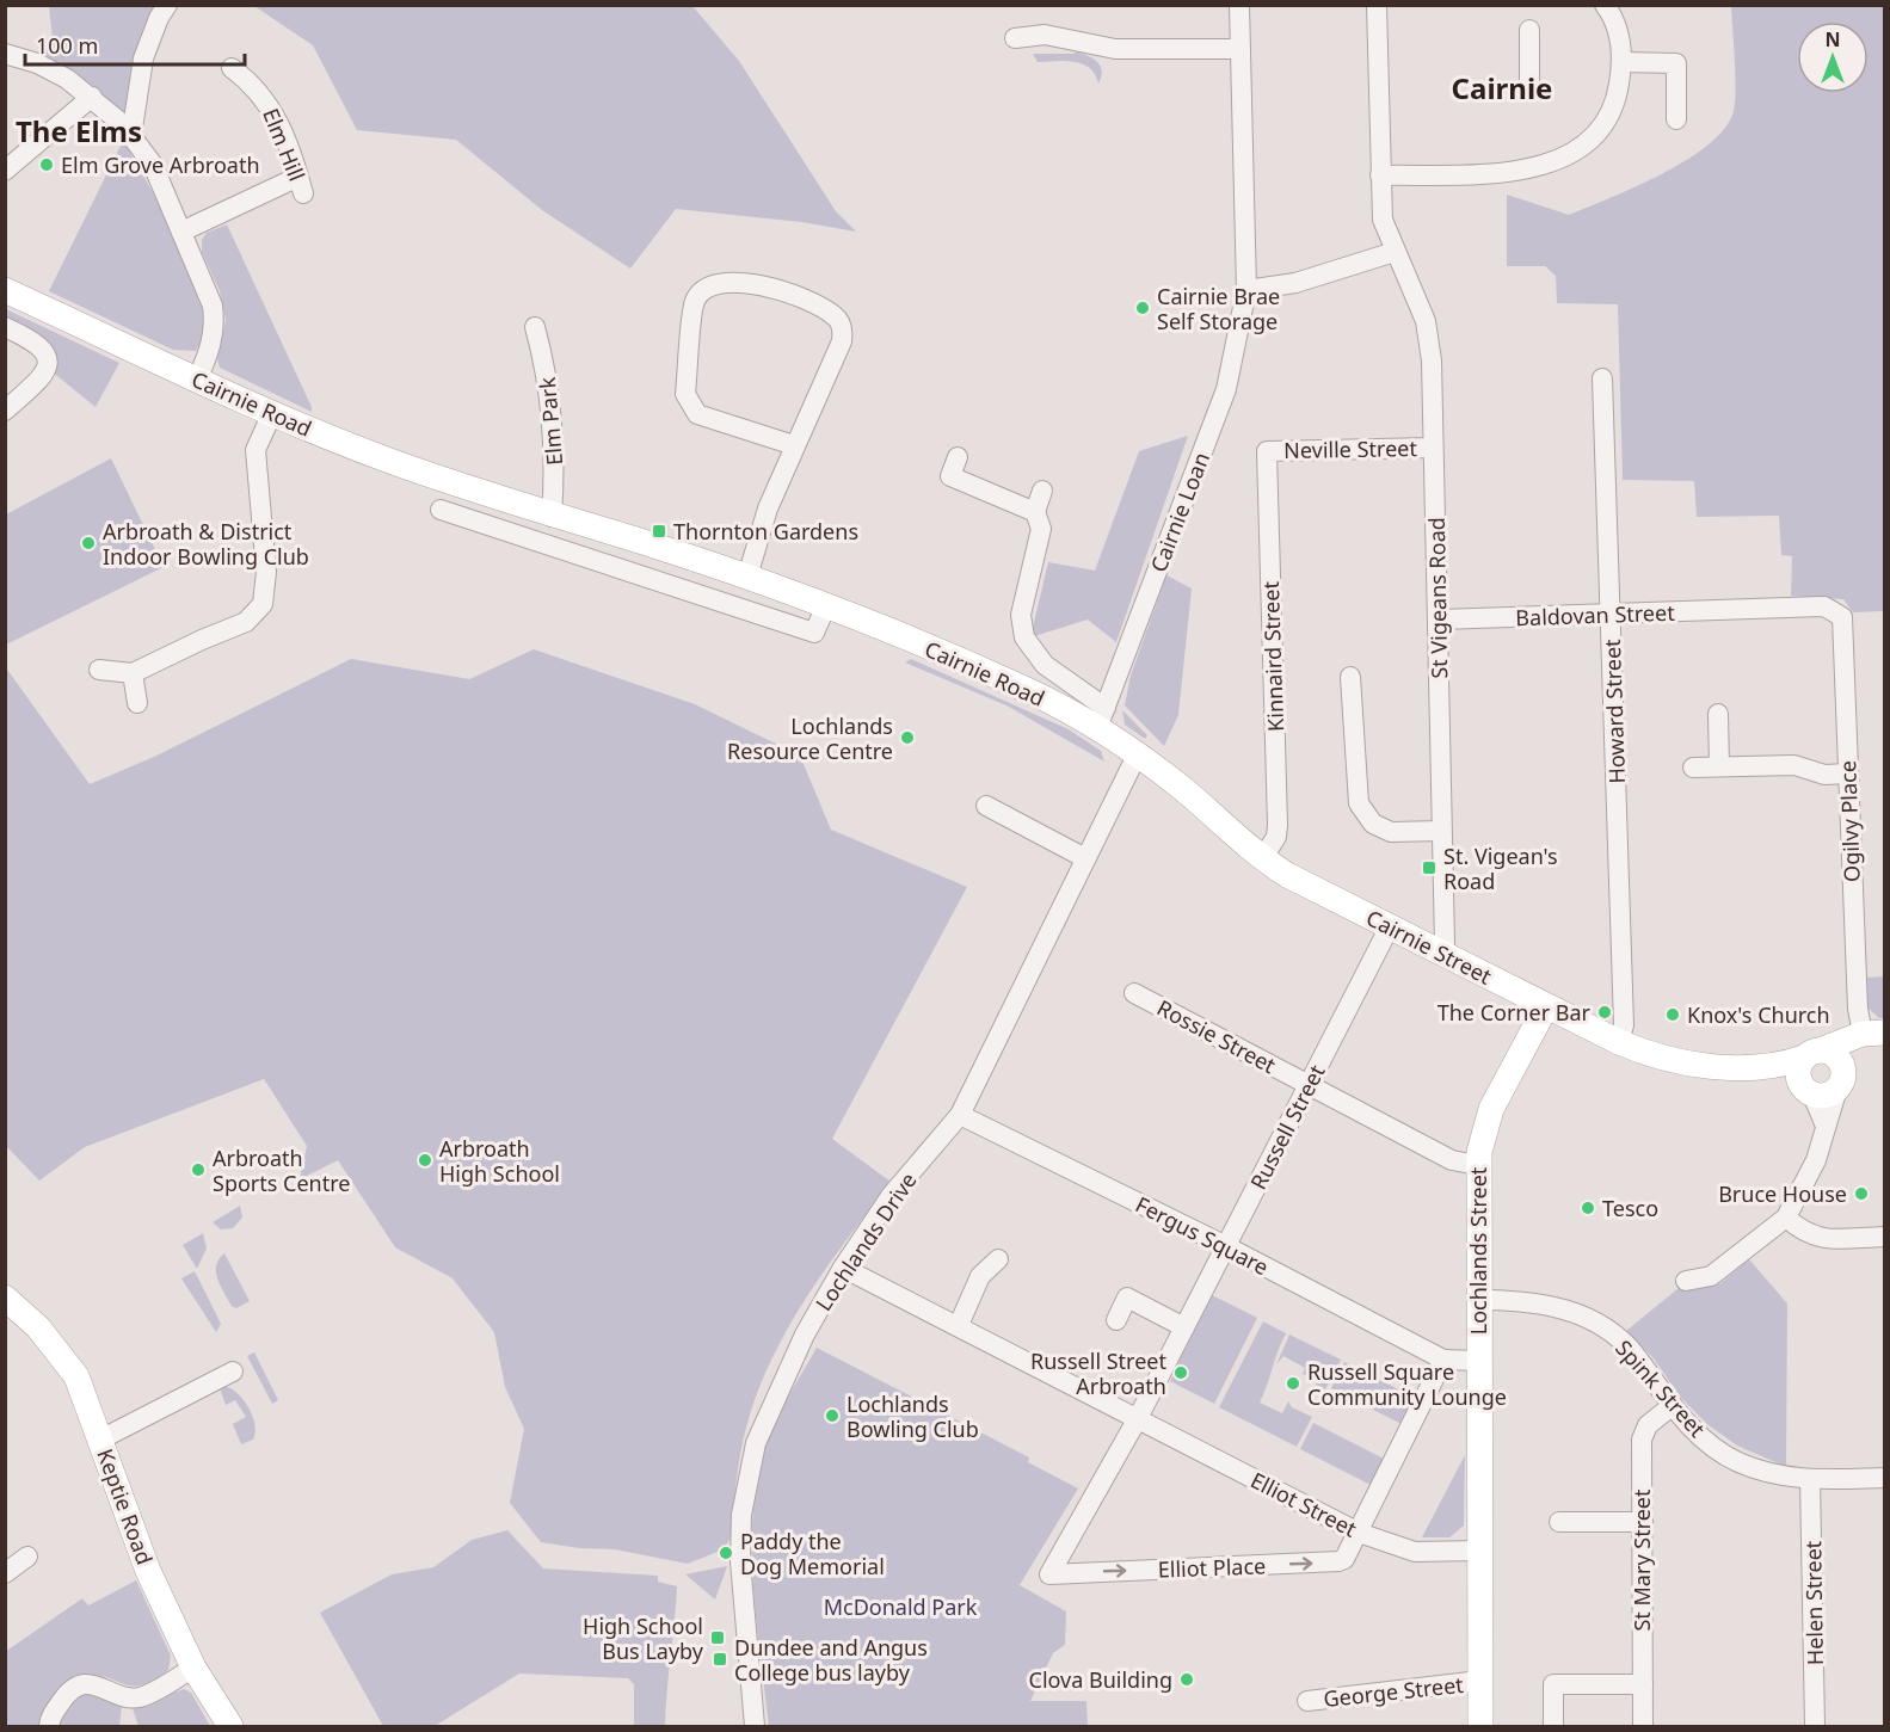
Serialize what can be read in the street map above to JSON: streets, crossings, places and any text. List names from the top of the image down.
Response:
{
  "streets": {
    "main road": [
      "Cairnie Road",
      "Cairnie Street",
      "Lochlands Street",
      "Keptie Road"
    ],
    "street": [
      "Elm Hill",
      "Elm Park",
      "Neville Street",
      "Cairnie Loan",
      "St Vigeans Road",
      "Baldovan Street",
      "Kinnaird Street",
      "Howard Street",
      "Ogilvy Place",
      "Rossie Street",
      "Russell Street",
      "Fergus Square",
      "Lochlands Drive",
      "Spink Street",
      "Elliot Street",
      "St Mary Street",
      "Elliot Place",
      "Helen Street",
      "George Street"
    ]
  },
  "crossings": [
    ["Cairnie Road", "Elm Park"],
    ["Cairnie Road", "Cairnie Loan"],
    ["Cairnie Road", "Cairnie Street"],
    ["Cairnie Road", "Lochlands Drive"],
    ["Neville Street", "St Vigeans Road"],
    ["Neville Street", "Kinnaird Street"],
    ["St Vigeans Road", "Baldovan Street"],
    ["St Vigeans Road", "Cairnie Street"],
    ["Baldovan Street", "Howard Street"],
    ["Baldovan Street", "Ogilvy Place"],
    ["Kinnaird Street", "Cairnie Street"],
    ["Howard Street", "Cairnie Street"],
    ["Ogilvy Place", "Cairnie Street"],
    ["Cairnie Street", "Russell Street"],
    ["Cairnie Street", "Lochlands Drive"],
    ["Cairnie Street", "Lochlands Street"],
    ["Rossie Street", "Russell Street"],
    ["Rossie Street", "Lochlands Street"],
    ["Russell Street", "Fergus Square"],
    ["Russell Street", "Elliot Street"],
    ["Russell Street", "Elliot Place"],
    ["Fergus Square", "Lochlands Drive"],
    ["Lochlands Drive", "Elliot Street"],
    ["Lochlands Street", "Spink Street"],
    ["Lochlands Street", "Elliot Street"],
    ["Lochlands Street", "George Street"],
    ["Spink Street", "St Mary Street"],
    ["Spink Street", "Helen Street"],
    ["Elliot Street", "Elliot Place"]
  ],
  "districts": ["Cairnie", "The Elms"],
  "parks": ["McDonald Park"],
  "places": {
    "other": [
      "Elm Grove Arbroath",
      "Cairnie Brae Self Storage",
      "Arbroath & District Indoor Bowling Club",
      "Lochlands Resource Centre",
      "The Corner Bar",
      "Knox's Church",
      "Arbroath High School",
      "Arbroath Sports Centre",
      "Bruce House",
      "Tesco",
      "Russell Street Arbroath",
      "Russell Square Community Lounge",
      "Lochlands Bowling Club",
      "Paddy the Dog Memorial",
      "Clova Building"
    ],
    "transit": [
      "Thornton Gardens",
      "St. Vigean's Road",
      "High School Bus Layby",
      "Dundee and Angus College bus layby"
    ]
  },
  "scale_bar": "100 m",
  "north": "top"
}
